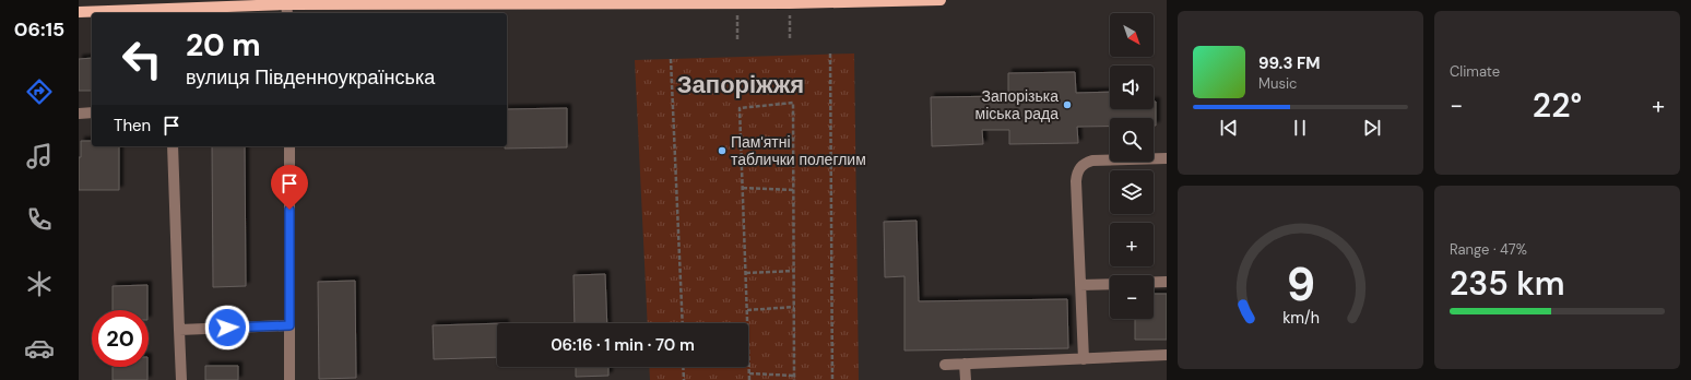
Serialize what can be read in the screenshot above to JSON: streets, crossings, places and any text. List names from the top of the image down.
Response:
{
  "districts": ["Запоріжжя"],
  "places": ["Запорізька міська рада", "Пам'ятні таблички полеглим"],
  "north": "bottom right",
  "page": {
    "tabs": "06:15",
    "tile": [
      "Climate",
      ["Range · 47%", "235 km"]
    ],
    "map_buttons": ["+", "−"],
    "turn": ["20 m", "вулиця Південноукраїнська"],
    "song": ["99.3 FM", "Music"],
    "heat": ["−", "22°", "+"],
    "then": "Then",
    "limit": "20",
    "trip": "06:16 · 1 min · 70 m",
    "gauge": ["9", "km/h"]
  }
}
